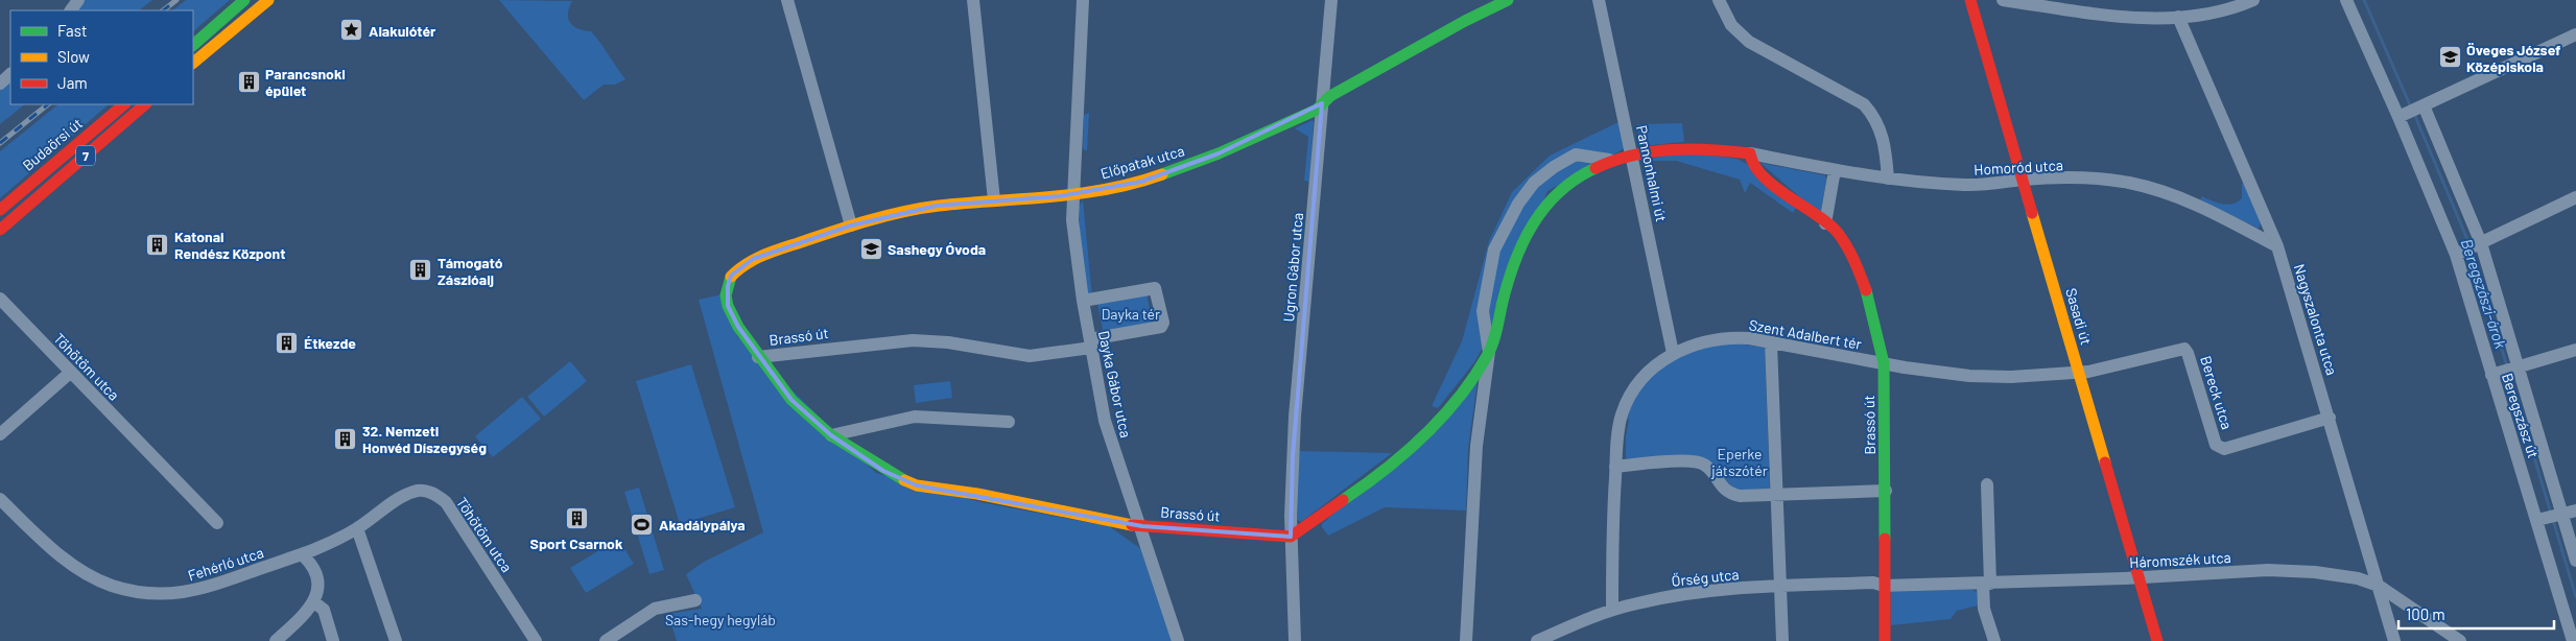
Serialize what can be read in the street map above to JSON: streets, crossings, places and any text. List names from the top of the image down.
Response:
{
  "streets": {
    "street": [
      "Budaörsi út",
      "7",
      "Előpatak utca",
      "Homoród utca",
      "Pannonhalmi út",
      "Ugron Gábor utca",
      "Sasadi út",
      "Nagyszalonta utca",
      "Szent Adalbert tér",
      "Brassó út",
      "Töhötöm utca",
      "Dayka Gábor utca",
      "Bereck utca",
      "Beregszász út",
      "Háromszék utca",
      "Fehérló utca",
      "Őrség utca"
    ]
  },
  "crossings": [
    ["Előpatak utca", "Ugron Gábor utca"],
    ["Előpatak utca", "Brassó út"],
    ["Előpatak utca", "Dayka Gábor utca"],
    ["Homoród utca", "Sasadi út"],
    ["Homoród utca", "Nagyszalonta utca"],
    ["Homoród utca", "Brassó út"],
    ["Pannonhalmi út", "Szent Adalbert tér"],
    ["Ugron Gábor utca", "Brassó út"],
    ["Sasadi út", "Bereck utca"],
    ["Sasadi út", "Háromszék utca"],
    ["Nagyszalonta utca", "Bereck utca"],
    ["Nagyszalonta utca", "Háromszék utca"],
    ["Szent Adalbert tér", "Brassó út"],
    ["Szent Adalbert tér", "Bereck utca"],
    ["Szent Adalbert tér", "Őrség utca"],
    ["Brassó út", "Dayka Gábor utca"],
    ["Brassó út", "Bereck utca"],
    ["Brassó út", "Háromszék utca"],
    ["Brassó út", "Őrség utca"],
    ["Töhötöm utca", "Fehérló utca"],
    ["Háromszék utca", "Őrség utca"]
  ],
  "water": ["Beregszászi-árok"],
  "parks": ["Dayka tér", "Eperke játszótér", "Sas-hegy hegyláb"],
  "places": {
    "place": ["Alakulótér"],
    "school or university": ["Öveges József Középiskola", "Sashegy Óvoda"],
    "building": [
      "Parancsnoki épület",
      "Katonai Rendész Központ",
      "Támogató Zászlóalj",
      "Étkezde",
      "32. Nemzeti Honvéd Díszegység",
      "Sport Csarnok"
    ],
    "sports": ["Akadálypálya"]
  },
  "legend": ["Fast", "Slow", "Jam"],
  "scale_bar": "100 m"
}
